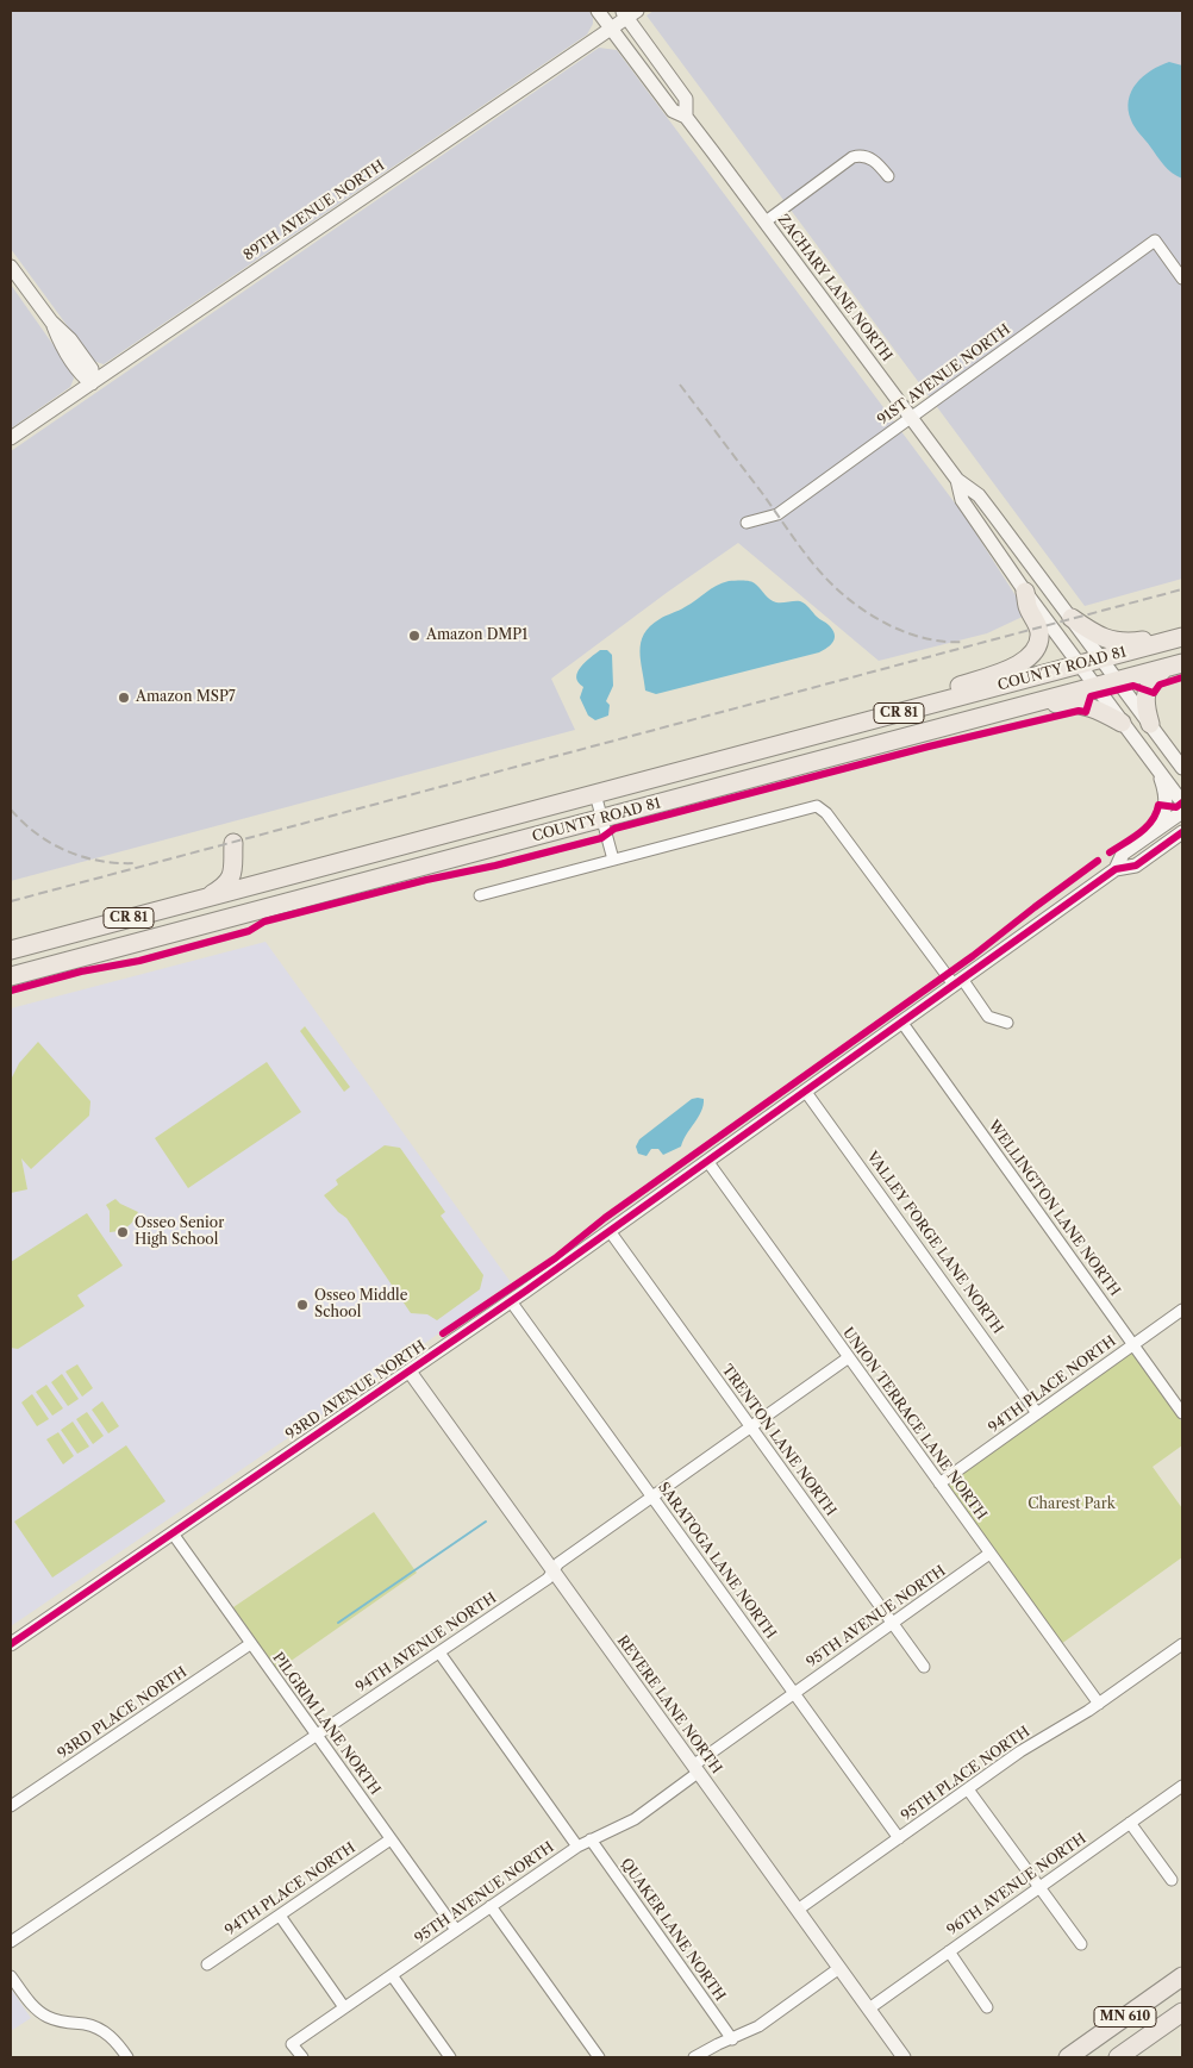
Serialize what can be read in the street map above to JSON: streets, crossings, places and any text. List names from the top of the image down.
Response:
{
  "streets": {
    "highway": ["COUNTY ROAD 81", "CR 81", "MN 610"],
    "street": [
      "89TH AVENUE NORTH",
      "ZACHARY LANE NORTH",
      "91ST AVENUE NORTH",
      "WELLINGTON LANE NORTH",
      "VALLEY FORGE LANE NORTH",
      "94TH PLACE NORTH",
      "93RD AVENUE NORTH",
      "UNION TERRACE LANE NORTH",
      "TRENTON LANE NORTH",
      "SARATOGA LANE NORTH",
      "95TH AVENUE NORTH",
      "94TH AVENUE NORTH",
      "REVERE LANE NORTH",
      "93RD PLACE NORTH",
      "PILGRIM LANE NORTH",
      "95TH PLACE NORTH",
      "96TH AVENUE NORTH",
      "QUAKER LANE NORTH"
    ]
  },
  "crossings": [
    ["89TH AVENUE NORTH", "ZACHARY LANE NORTH"],
    ["ZACHARY LANE NORTH", "91ST AVENUE NORTH"],
    ["ZACHARY LANE NORTH", "COUNTY ROAD 81"],
    ["WELLINGTON LANE NORTH", "94TH PLACE NORTH"],
    ["WELLINGTON LANE NORTH", "93RD AVENUE NORTH"],
    ["VALLEY FORGE LANE NORTH", "94TH PLACE NORTH"],
    ["VALLEY FORGE LANE NORTH", "93RD AVENUE NORTH"],
    ["94TH PLACE NORTH", "UNION TERRACE LANE NORTH"],
    ["94TH PLACE NORTH", "PILGRIM LANE NORTH"],
    ["93RD AVENUE NORTH", "UNION TERRACE LANE NORTH"],
    ["93RD AVENUE NORTH", "TRENTON LANE NORTH"],
    ["93RD AVENUE NORTH", "SARATOGA LANE NORTH"],
    ["93RD AVENUE NORTH", "REVERE LANE NORTH"],
    ["93RD AVENUE NORTH", "PILGRIM LANE NORTH"],
    ["UNION TERRACE LANE NORTH", "95TH AVENUE NORTH"],
    ["UNION TERRACE LANE NORTH", "94TH AVENUE NORTH"],
    ["UNION TERRACE LANE NORTH", "95TH PLACE NORTH"],
    ["TRENTON LANE NORTH", "95TH AVENUE NORTH"],
    ["TRENTON LANE NORTH", "94TH AVENUE NORTH"],
    ["SARATOGA LANE NORTH", "95TH AVENUE NORTH"],
    ["SARATOGA LANE NORTH", "94TH AVENUE NORTH"],
    ["SARATOGA LANE NORTH", "95TH PLACE NORTH"],
    ["95TH AVENUE NORTH", "REVERE LANE NORTH"],
    ["95TH AVENUE NORTH", "PILGRIM LANE NORTH"],
    ["95TH AVENUE NORTH", "QUAKER LANE NORTH"],
    ["94TH AVENUE NORTH", "REVERE LANE NORTH"],
    ["94TH AVENUE NORTH", "PILGRIM LANE NORTH"],
    ["REVERE LANE NORTH", "95TH PLACE NORTH"],
    ["REVERE LANE NORTH", "96TH AVENUE NORTH"],
    ["93RD PLACE NORTH", "PILGRIM LANE NORTH"]
  ],
  "parks": ["Charest Park"],
  "places": [
    "Amazon DMP1",
    "Amazon MSP7",
    "Osseo Senior High School",
    "Osseo Middle School"
  ]
}
